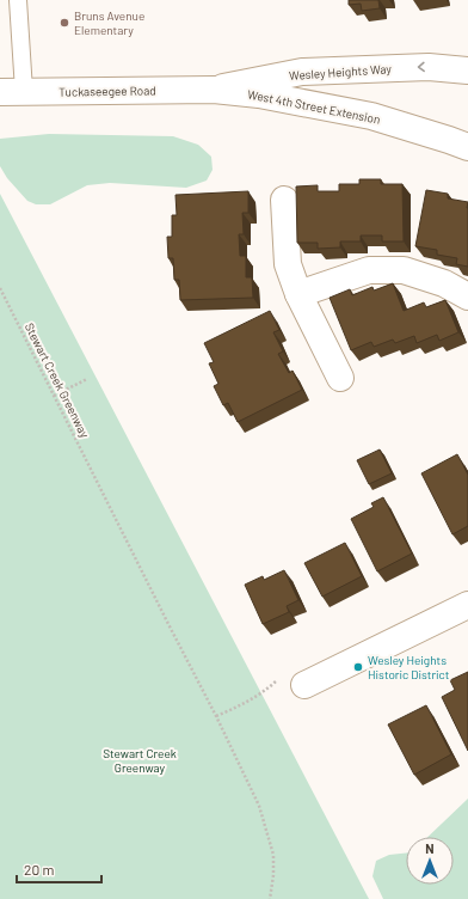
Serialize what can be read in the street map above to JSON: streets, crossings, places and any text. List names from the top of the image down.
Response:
{
  "streets": {
    "street": ["Wesley Heights Way", "Tuckaseegee Road", "West 4th Street Extension"],
    "path": ["Stewart Creek Greenway"]
  },
  "crossings": [
    ["Wesley Heights Way", "Tuckaseegee Road"],
    ["Wesley Heights Way", "West 4th Street Extension"],
    ["Tuckaseegee Road", "West 4th Street Extension"]
  ],
  "parks": ["Stewart Creek Greenway"],
  "places": ["Bruns Avenue Elementary", "Wesley Heights Historic District"],
  "scale_bar": "20 m",
  "north": "top"
}
